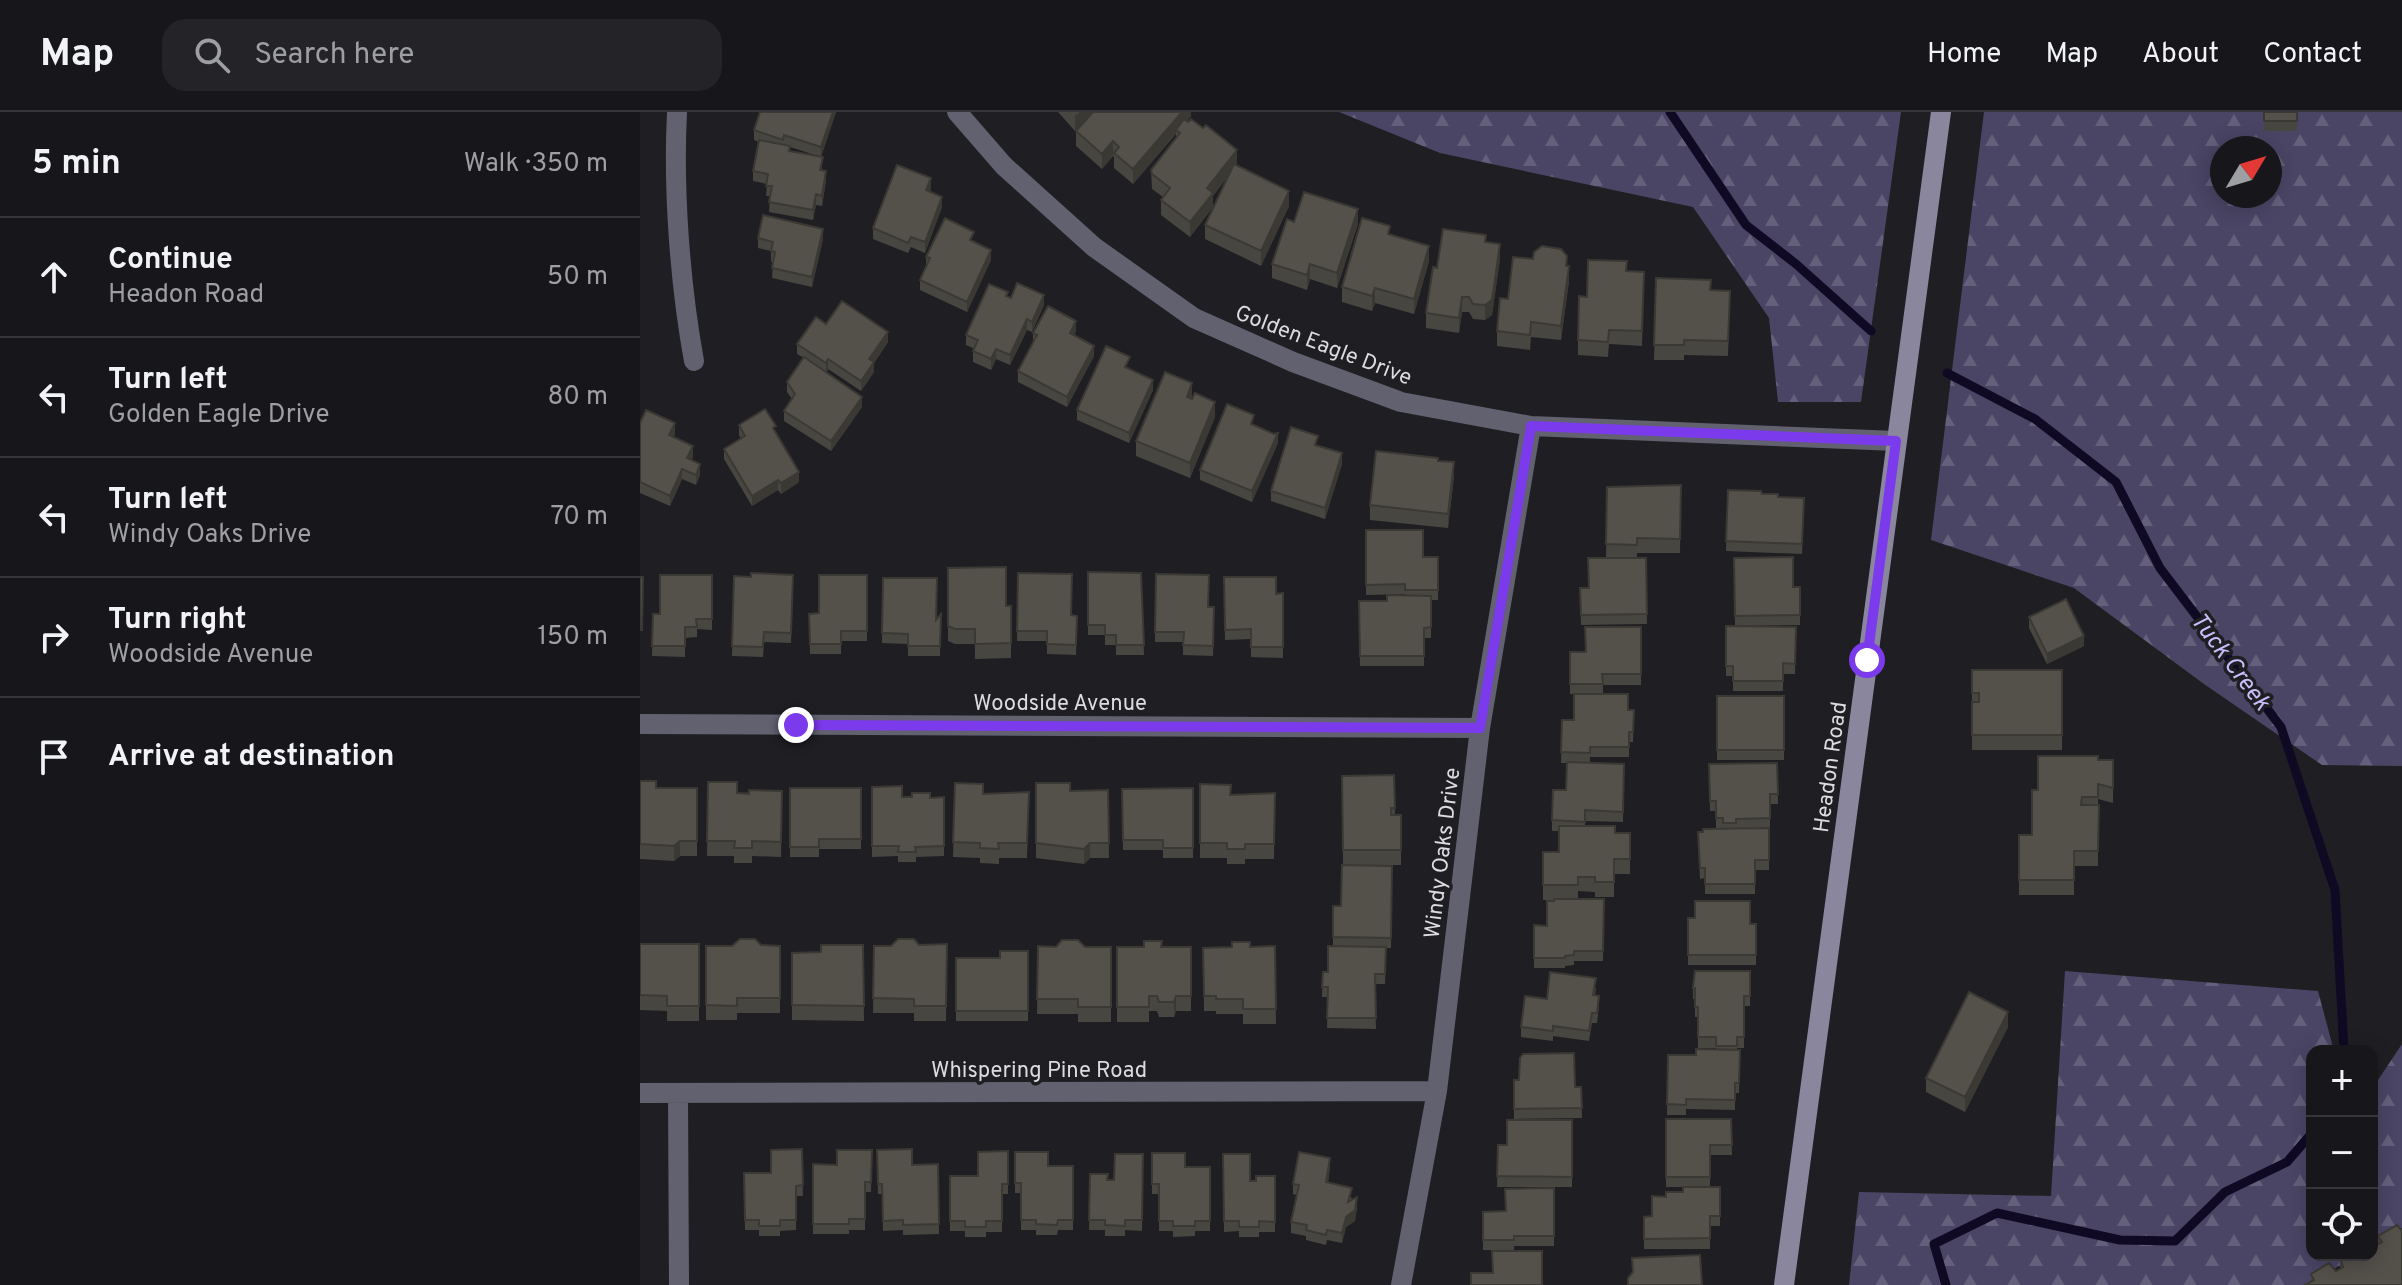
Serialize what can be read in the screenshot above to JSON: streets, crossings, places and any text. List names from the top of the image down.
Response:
{
  "streets": {
    "street": [
      "Golden Eagle Drive",
      "Woodside Avenue",
      "Headon Road",
      "Windy Oaks Drive",
      "Whispering Pine Road"
    ]
  },
  "crossings": [
    ["Golden Eagle Drive", "Headon Road"],
    ["Golden Eagle Drive", "Windy Oaks Drive"],
    ["Woodside Avenue", "Windy Oaks Drive"],
    ["Windy Oaks Drive", "Whispering Pine Road"]
  ],
  "water": ["Tuck Creek"],
  "north": "top right",
  "page": {
    "header": "Map",
    "search": "Search here",
    "nav": [
      "Home",
      "Map",
      "About",
      "Contact"
    ],
    "heading": ["5 min", "Walk · 350 m"],
    "list": [
      ["Continue", "Headon Road", "50 m"],
      ["Turn left", "Golden Eagle Drive", "80 m"],
      ["Turn left", "Windy Oaks Drive", "70 m"],
      ["Turn right", "Woodside Avenue", "150 m"],
      "Arrive at destination"
    ],
    "map_buttons": ["+", "−"]
  }
}
